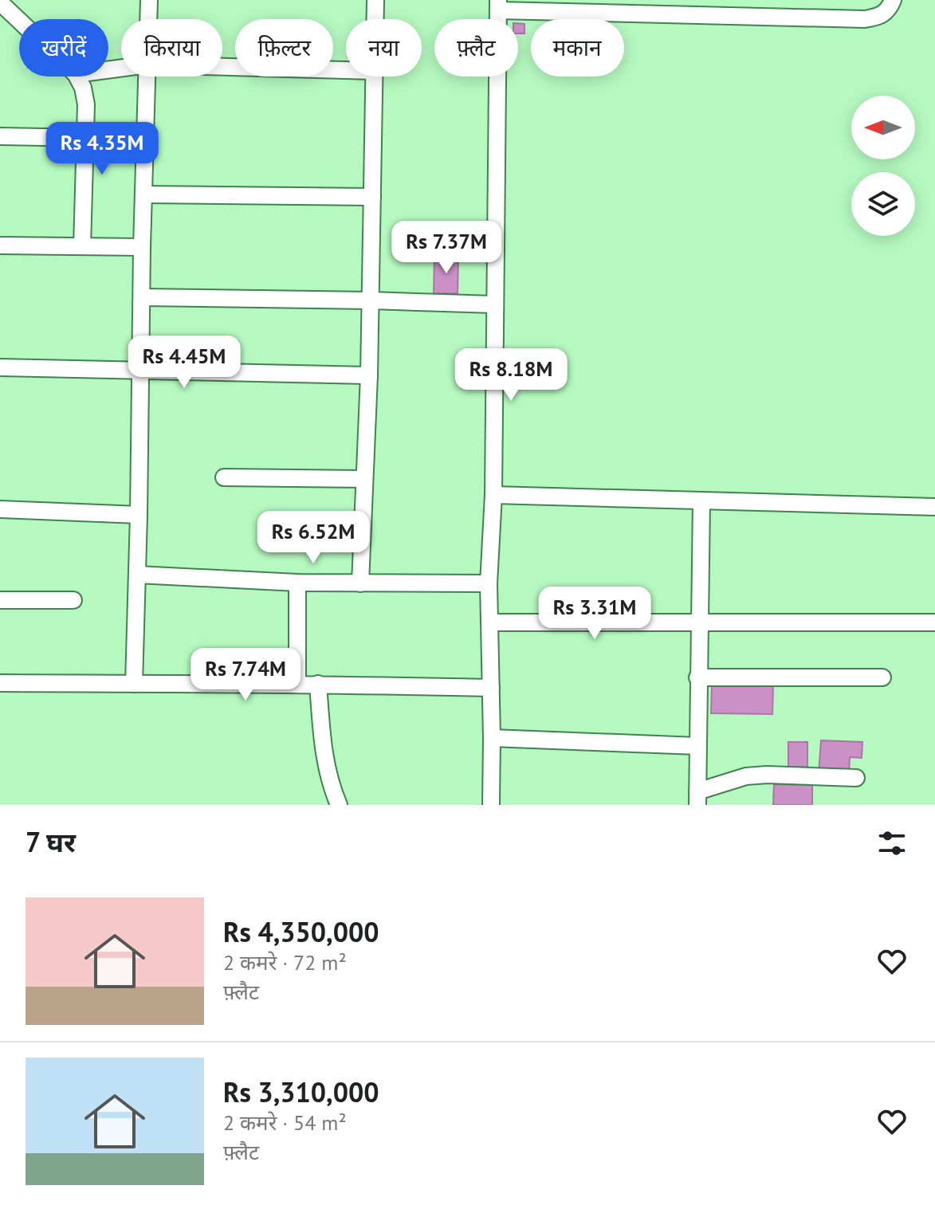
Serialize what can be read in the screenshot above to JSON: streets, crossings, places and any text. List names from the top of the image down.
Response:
{
  "north": "left",
  "page": {
    "chip": [
      "खरीदें",
      "किराया",
      "फ़िल्टर",
      "नया",
      "फ़्लैट",
      "मकान"
    ],
    "price": [
      "Rs 4.35M",
      "Rs 7.37M",
      "Rs 4.45M",
      "Rs 8.18M",
      "Rs 6.52M",
      "Rs 3.31M",
      "Rs 7.74M"
    ],
    "heading": "7 घर",
    "list": [
      {
        "name": "Rs 4,350,000",
        "note": "2 कमरे · 72 m² · फ़्लैट"
      },
      {
        "name": "Rs 3,310,000",
        "note": "2 कमरे · 54 m² · फ़्लैट"
      }
    ]
  }
}
